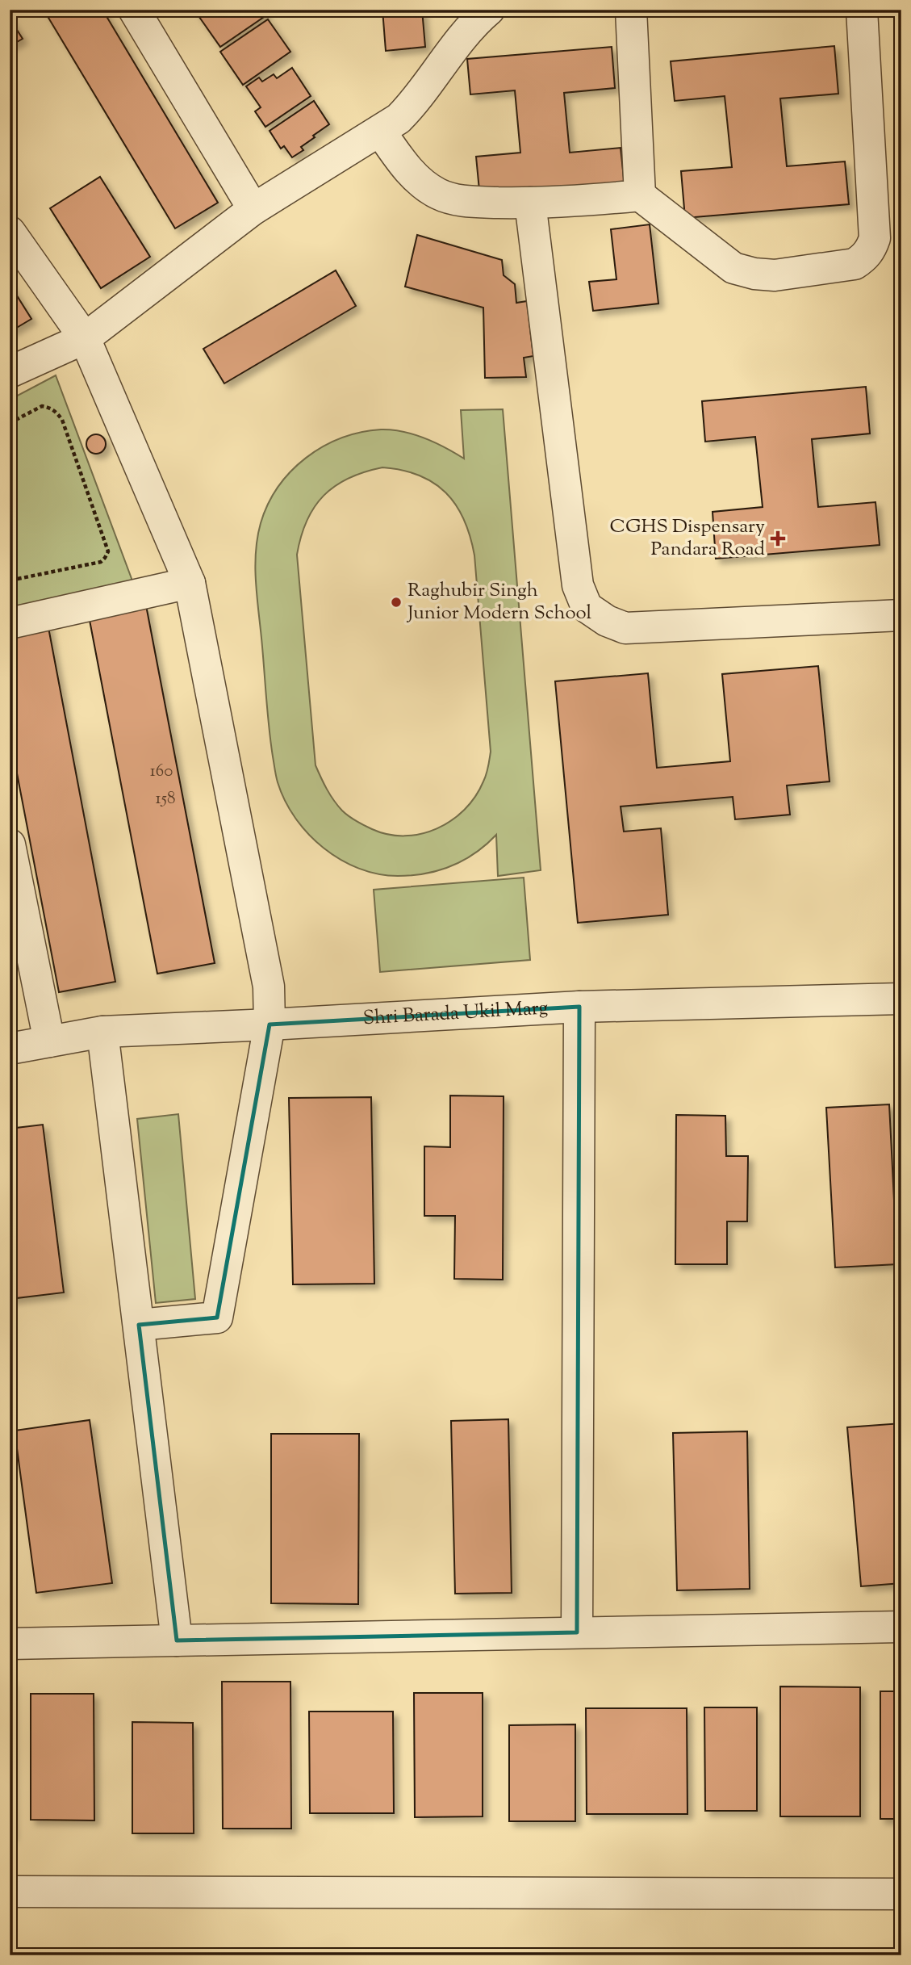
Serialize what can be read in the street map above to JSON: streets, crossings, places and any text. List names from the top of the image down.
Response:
{
  "streets": {
    "street": ["Shri Barada Ukil Marg"]
  },
  "places": {
    "health": ["CGHS Dispensary Pandara Road"],
    "other": ["Raghubir Singh Junior Modern School"]
  },
  "house_numbers": ["160", "158"]
}
